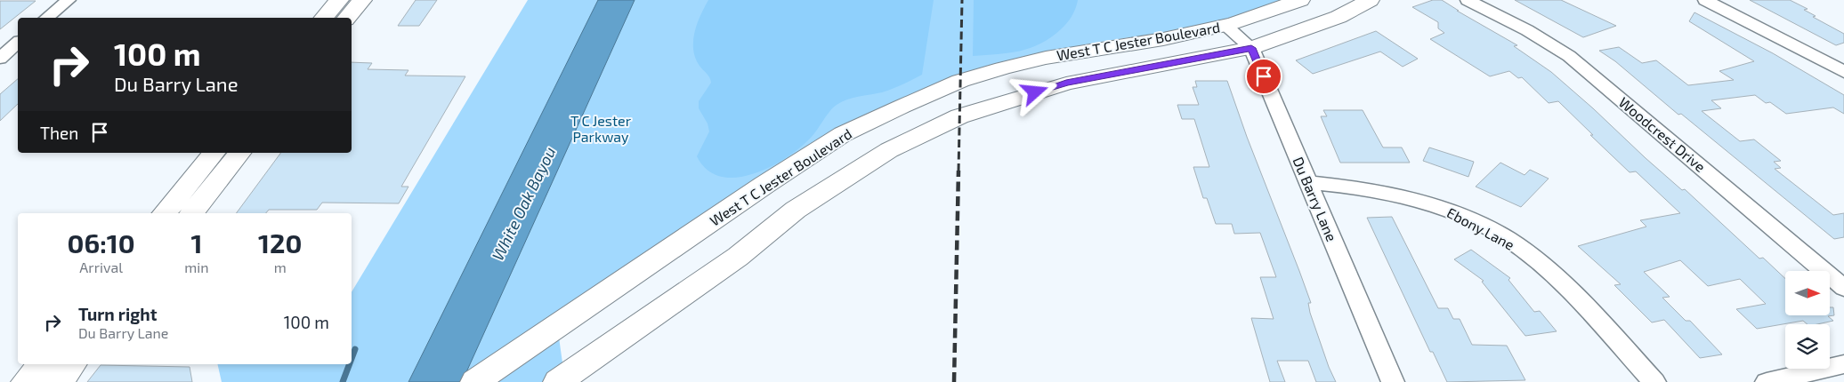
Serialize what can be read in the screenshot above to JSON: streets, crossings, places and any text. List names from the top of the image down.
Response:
{
  "streets": {
    "main road": ["West T C Jester Boulevard"],
    "street": ["Woodcrest Drive", "Du Barry Lane", "Ebony Lane"]
  },
  "crossings": [
    ["West T C Jester Boulevard", "Du Barry Lane"],
    ["Du Barry Lane", "Ebony Lane"]
  ],
  "water": ["White Oak Bayou"],
  "parks": ["T C Jester Parkway"],
  "north": "right",
  "page": {
    "turn": ["100 m", "Du Barry Lane"],
    "then": "Then",
    "eta": [
      "06:10",
      "Arrival",
      "1",
      "min",
      "120",
      "m"
    ],
    "list": [
      {
        "name": "Turn right",
        "note": "Du Barry Lane",
        "value": "100 m"
      }
    ]
  }
}
